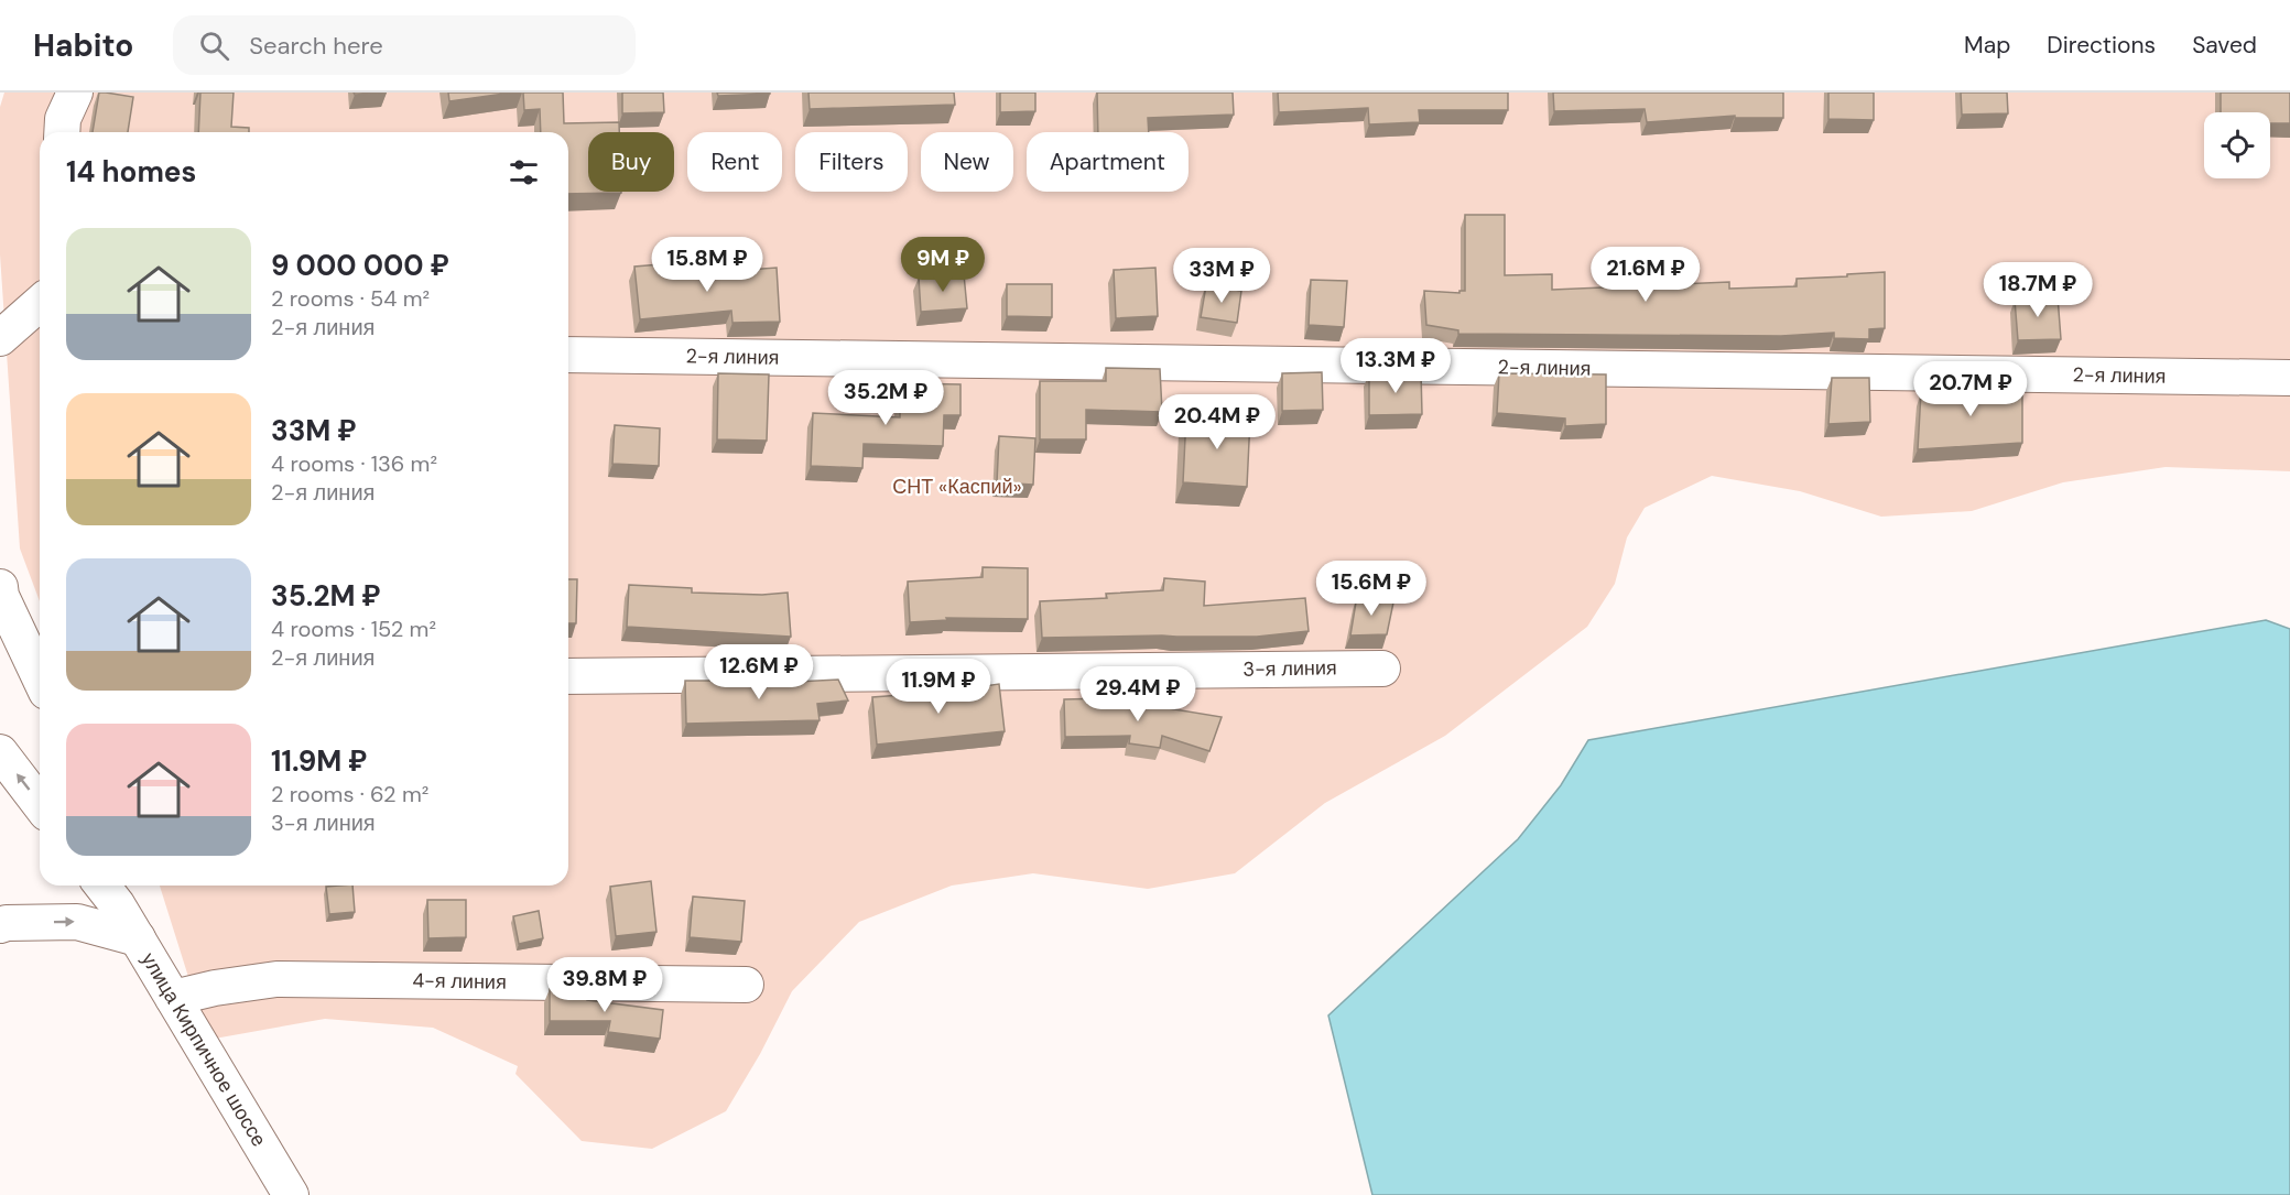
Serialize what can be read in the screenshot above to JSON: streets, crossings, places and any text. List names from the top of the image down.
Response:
{
  "streets": {
    "street": [
      "2-я линия",
      "3-я линия",
      "4-я линия",
      "улица Кирпичное шоссе"
    ]
  },
  "crossings": [
    ["4-я линия", "улица Кирпичное шоссе"]
  ],
  "parks": ["СНТ «Каспий»"],
  "page": {
    "header": "Habito",
    "search": "Search here",
    "nav": ["Map", "Directions", "Saved"],
    "chip": [
      "Buy",
      "Rent",
      "Filters",
      "New",
      "Apartment"
    ],
    "heading": "14 homes",
    "list": [
      {
        "name": "9 000 000 ₽",
        "note": "2 rooms · 54 m² · 2-я линия"
      },
      {
        "name": "33M ₽",
        "note": "4 rooms · 136 m² · 2-я линия"
      },
      {
        "name": "35.2M ₽",
        "note": "4 rooms · 152 m² · 2-я линия"
      },
      {
        "name": "11.9M ₽",
        "note": "2 rooms · 62 m² · 3-я линия"
      }
    ],
    "price": [
      "15.8M ₽",
      "9M ₽",
      "21.6M ₽",
      "33M ₽",
      "18.7M ₽",
      "13.3M ₽",
      "20.7M ₽",
      "35.2M ₽",
      "20.4M ₽",
      "15.6M ₽",
      "12.6M ₽",
      "11.9M ₽",
      "29.4M ₽",
      "39.8M ₽"
    ]
  }
}
